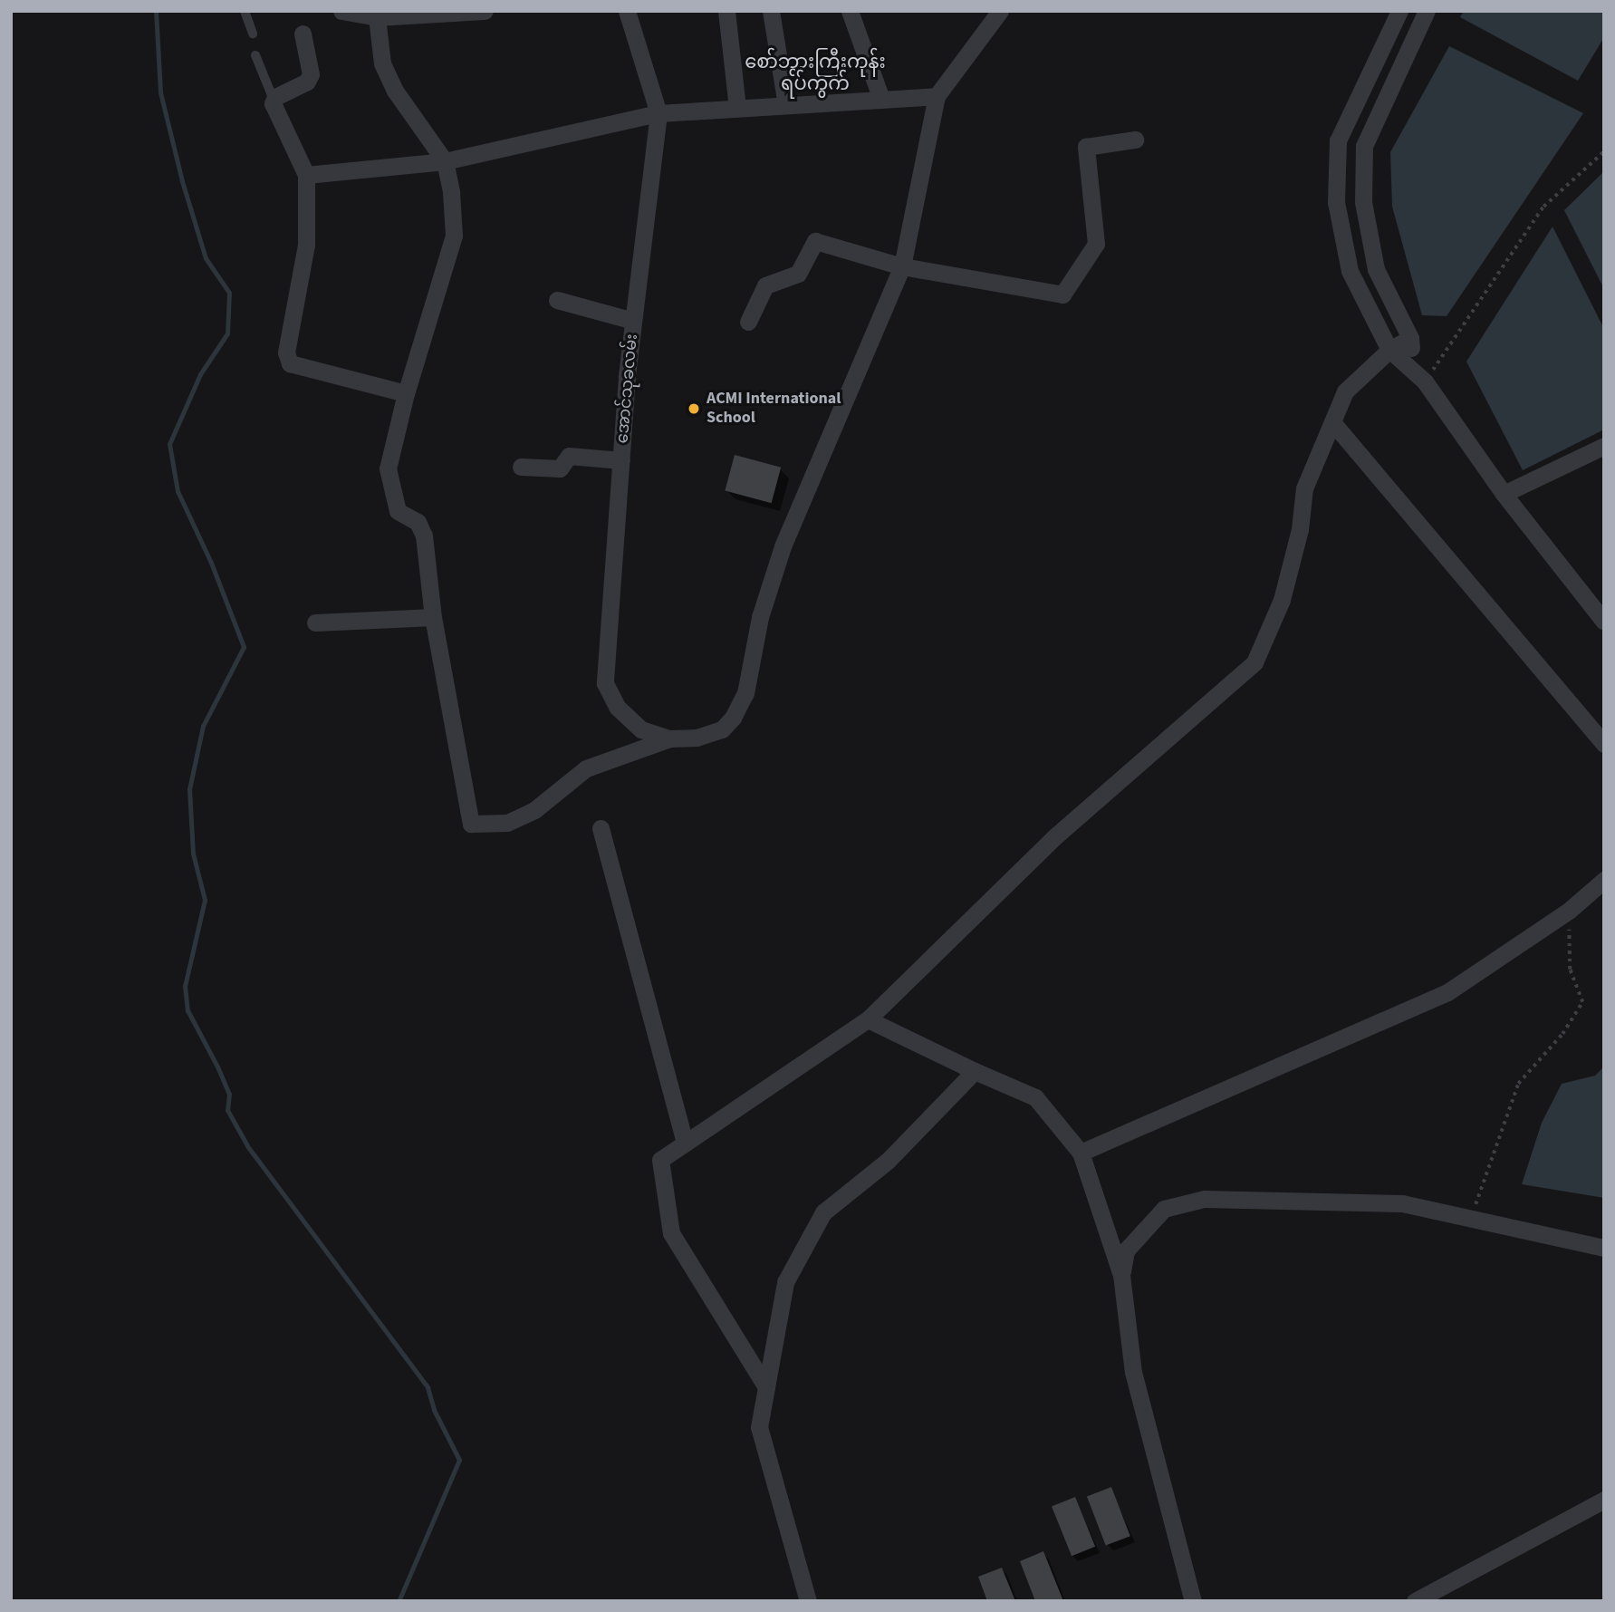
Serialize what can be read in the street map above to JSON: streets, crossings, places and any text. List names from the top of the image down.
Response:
{
  "streets": {
    "street": ["အောင်သုခလမ်း"]
  },
  "districts": ["စော်ဘွားကြီးကုန်း ရပ်ကွက်"],
  "places": ["ACMI International School"]
}
